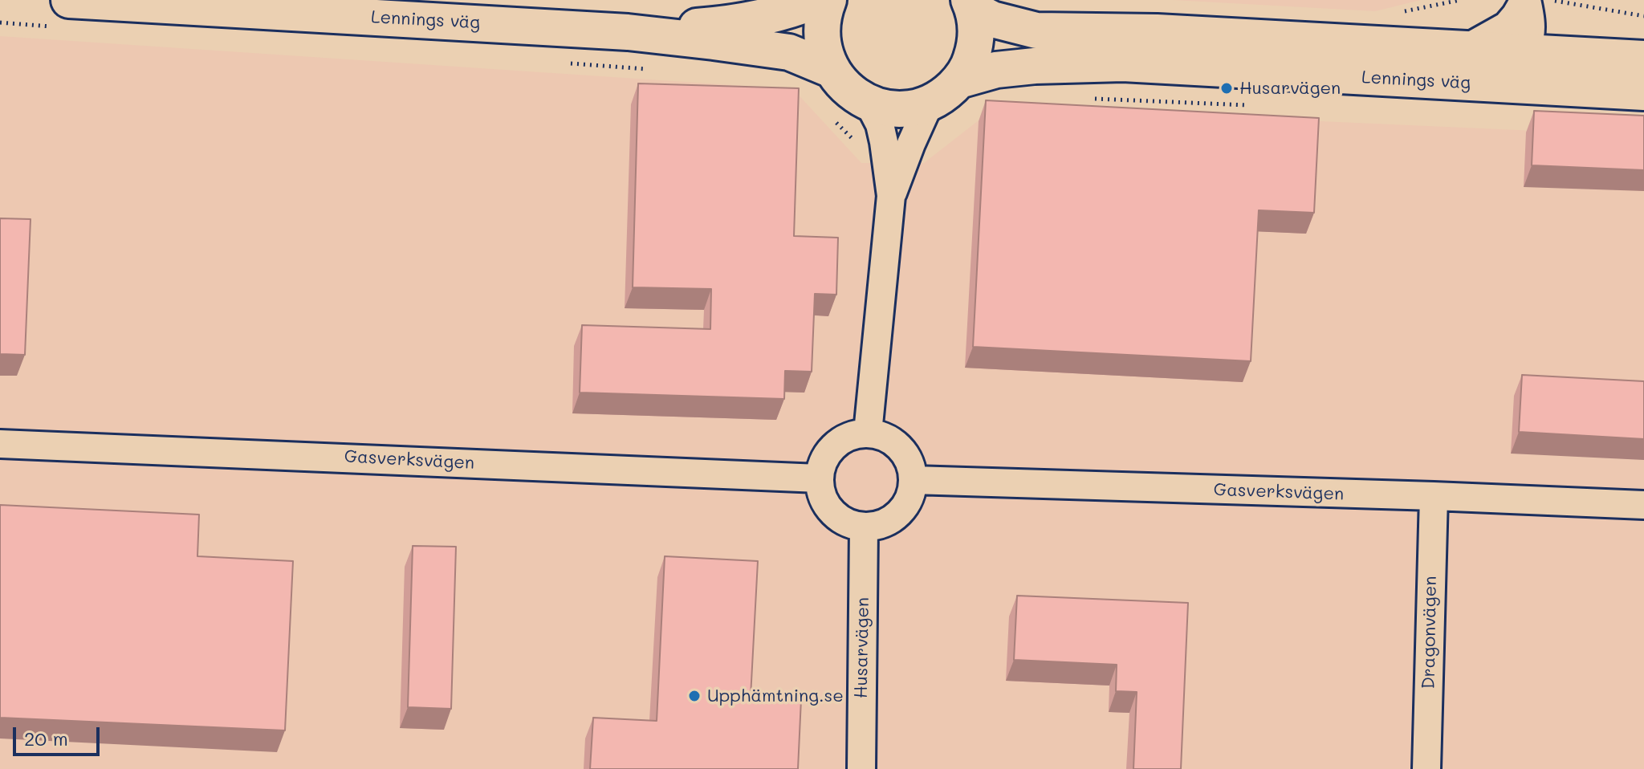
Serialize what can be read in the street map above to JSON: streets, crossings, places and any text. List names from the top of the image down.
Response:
{
  "streets": {
    "main road": ["Lennings väg"],
    "street": ["Gasverksvägen", "Dragonvägen", "Husarvägen"]
  },
  "crossings": [
    ["Gasverksvägen", "Dragonvägen"],
    ["Gasverksvägen", "Husarvägen"]
  ],
  "places": ["Husarvägen", "Upphämtning.se"],
  "scale_bar": "20 m"
}
